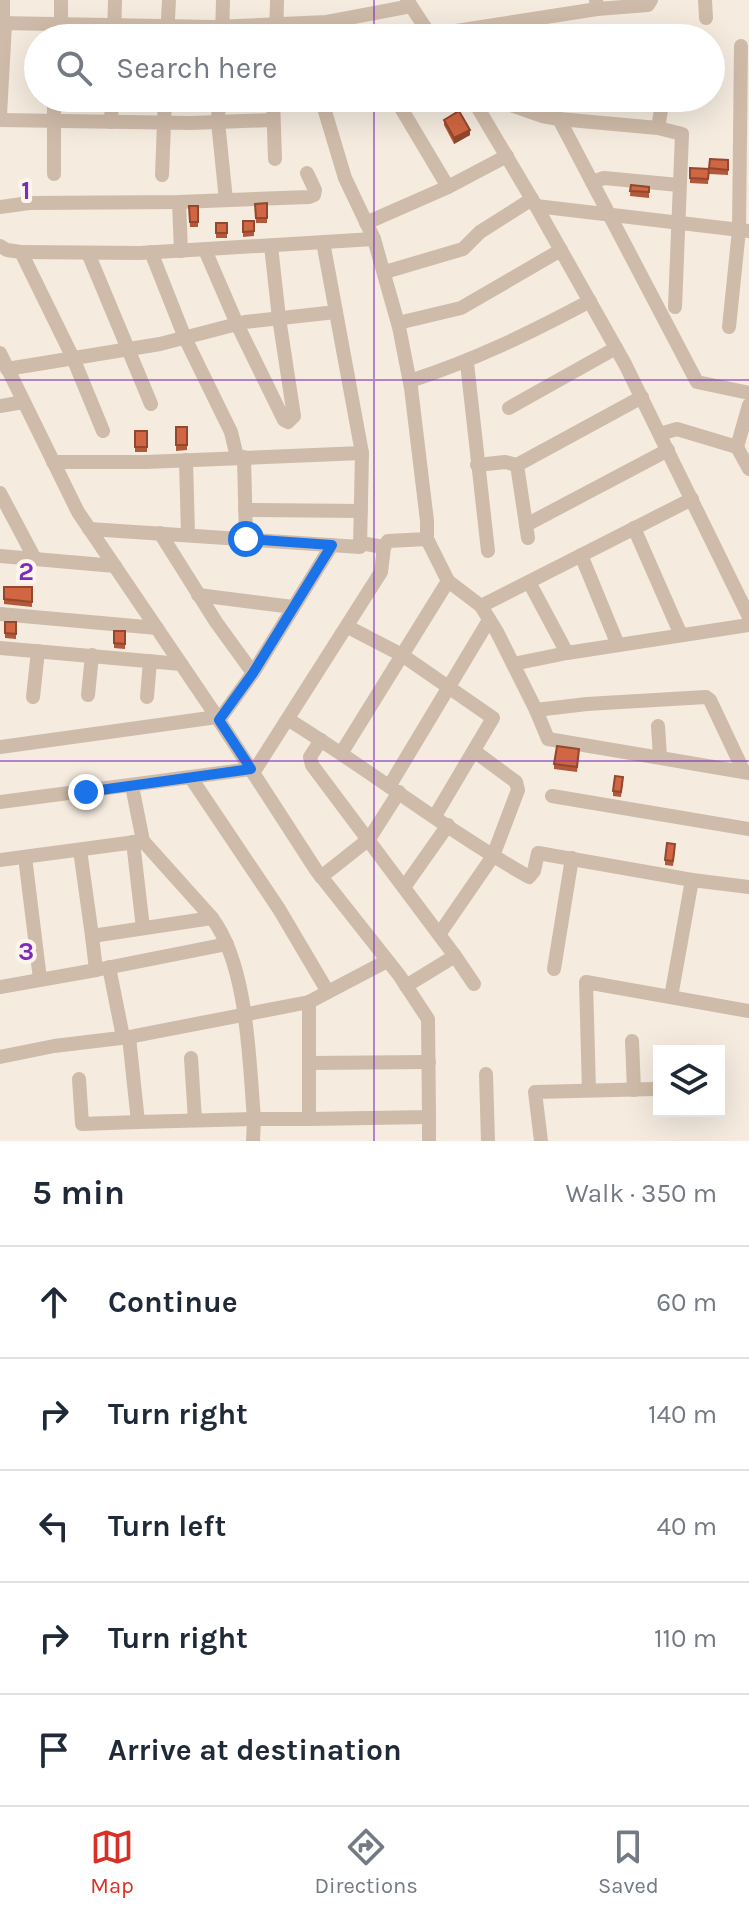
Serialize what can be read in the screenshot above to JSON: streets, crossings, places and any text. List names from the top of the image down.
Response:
{
  "page": {
    "search": "Search here",
    "heading": ["5 min", "Walk · 350 m"],
    "list": [
      ["Continue", "60 m"],
      ["Turn right", "140 m"],
      ["Turn left", "40 m"],
      ["Turn right", "110 m"],
      "Arrive at destination"
    ],
    "nav": ["Map", "Directions", "Saved"]
  },
  "grid": {
    "rows": ["1", "2", "3"]
  }
}
